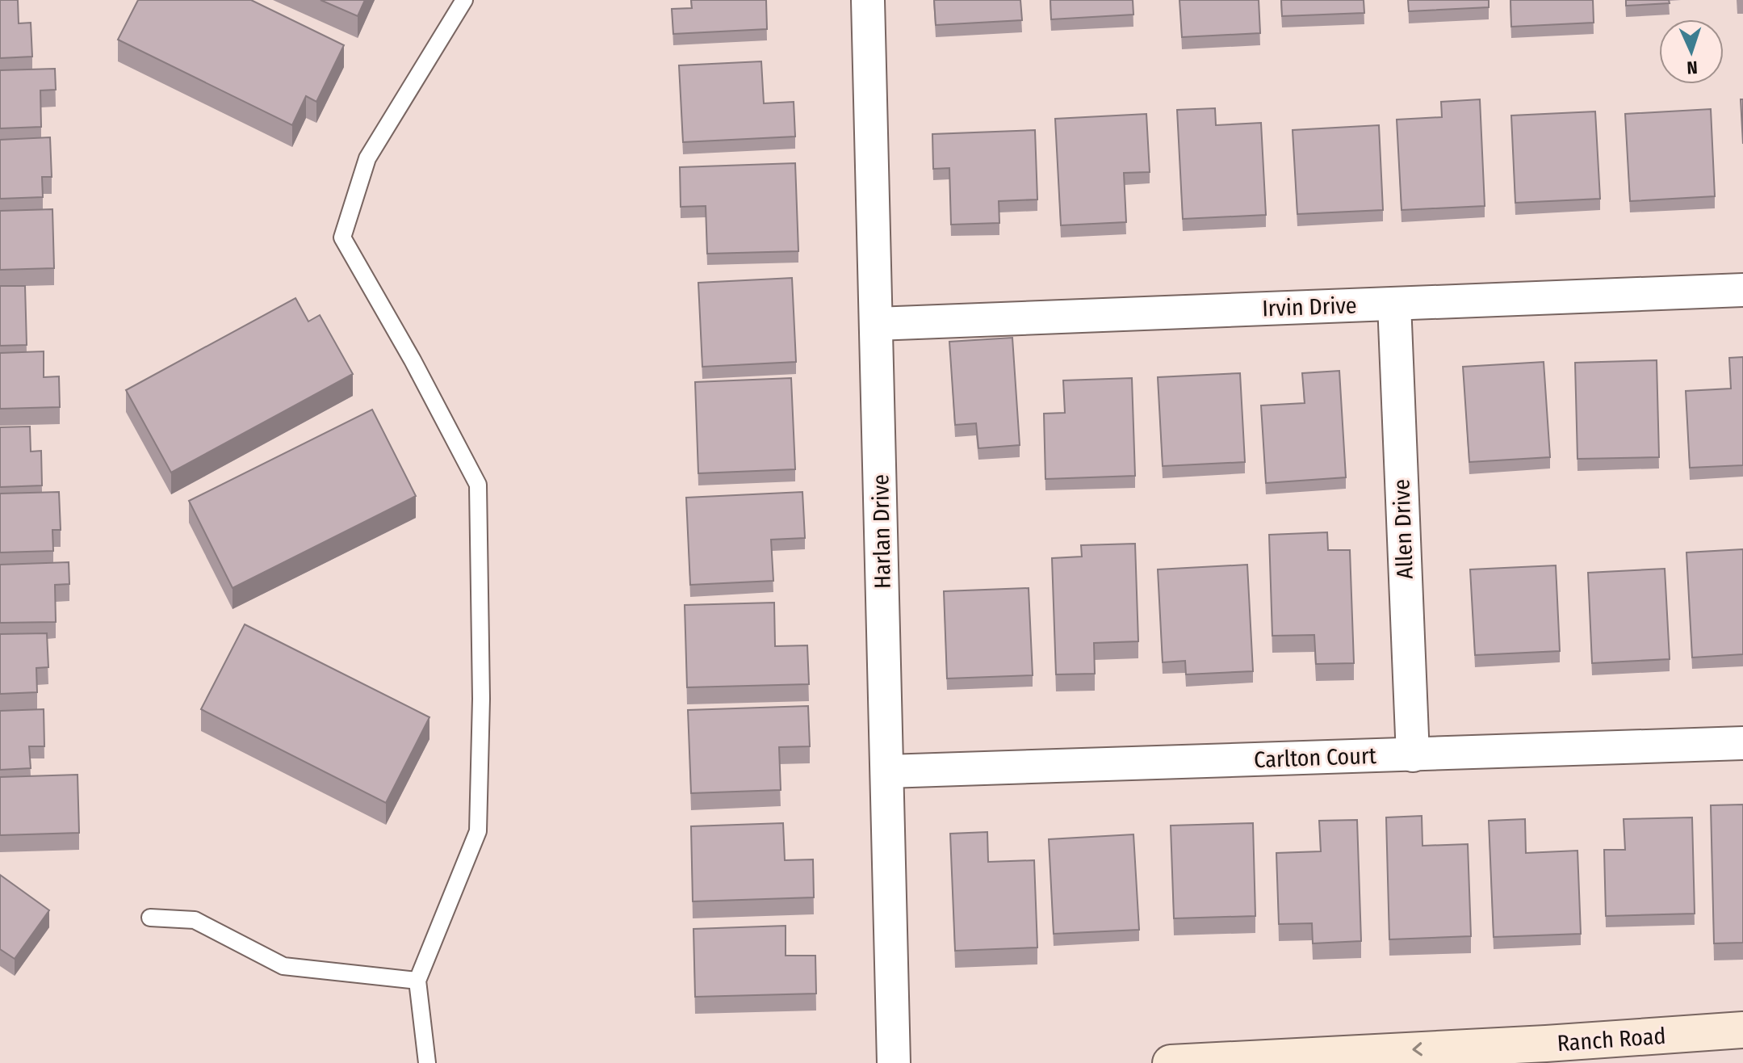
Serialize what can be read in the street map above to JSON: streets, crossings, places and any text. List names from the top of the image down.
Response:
{
  "streets": {
    "main road": ["Ranch Road"],
    "street": [
      "Irvin Drive",
      "Allen Drive",
      "Harlan Drive",
      "Carlton Court"
    ]
  },
  "crossings": [
    ["Irvin Drive", "Allen Drive"],
    ["Irvin Drive", "Harlan Drive"],
    ["Allen Drive", "Carlton Court"],
    ["Harlan Drive", "Carlton Court"]
  ],
  "one_way": ["Ranch Road"],
  "north": "bottom"
}
